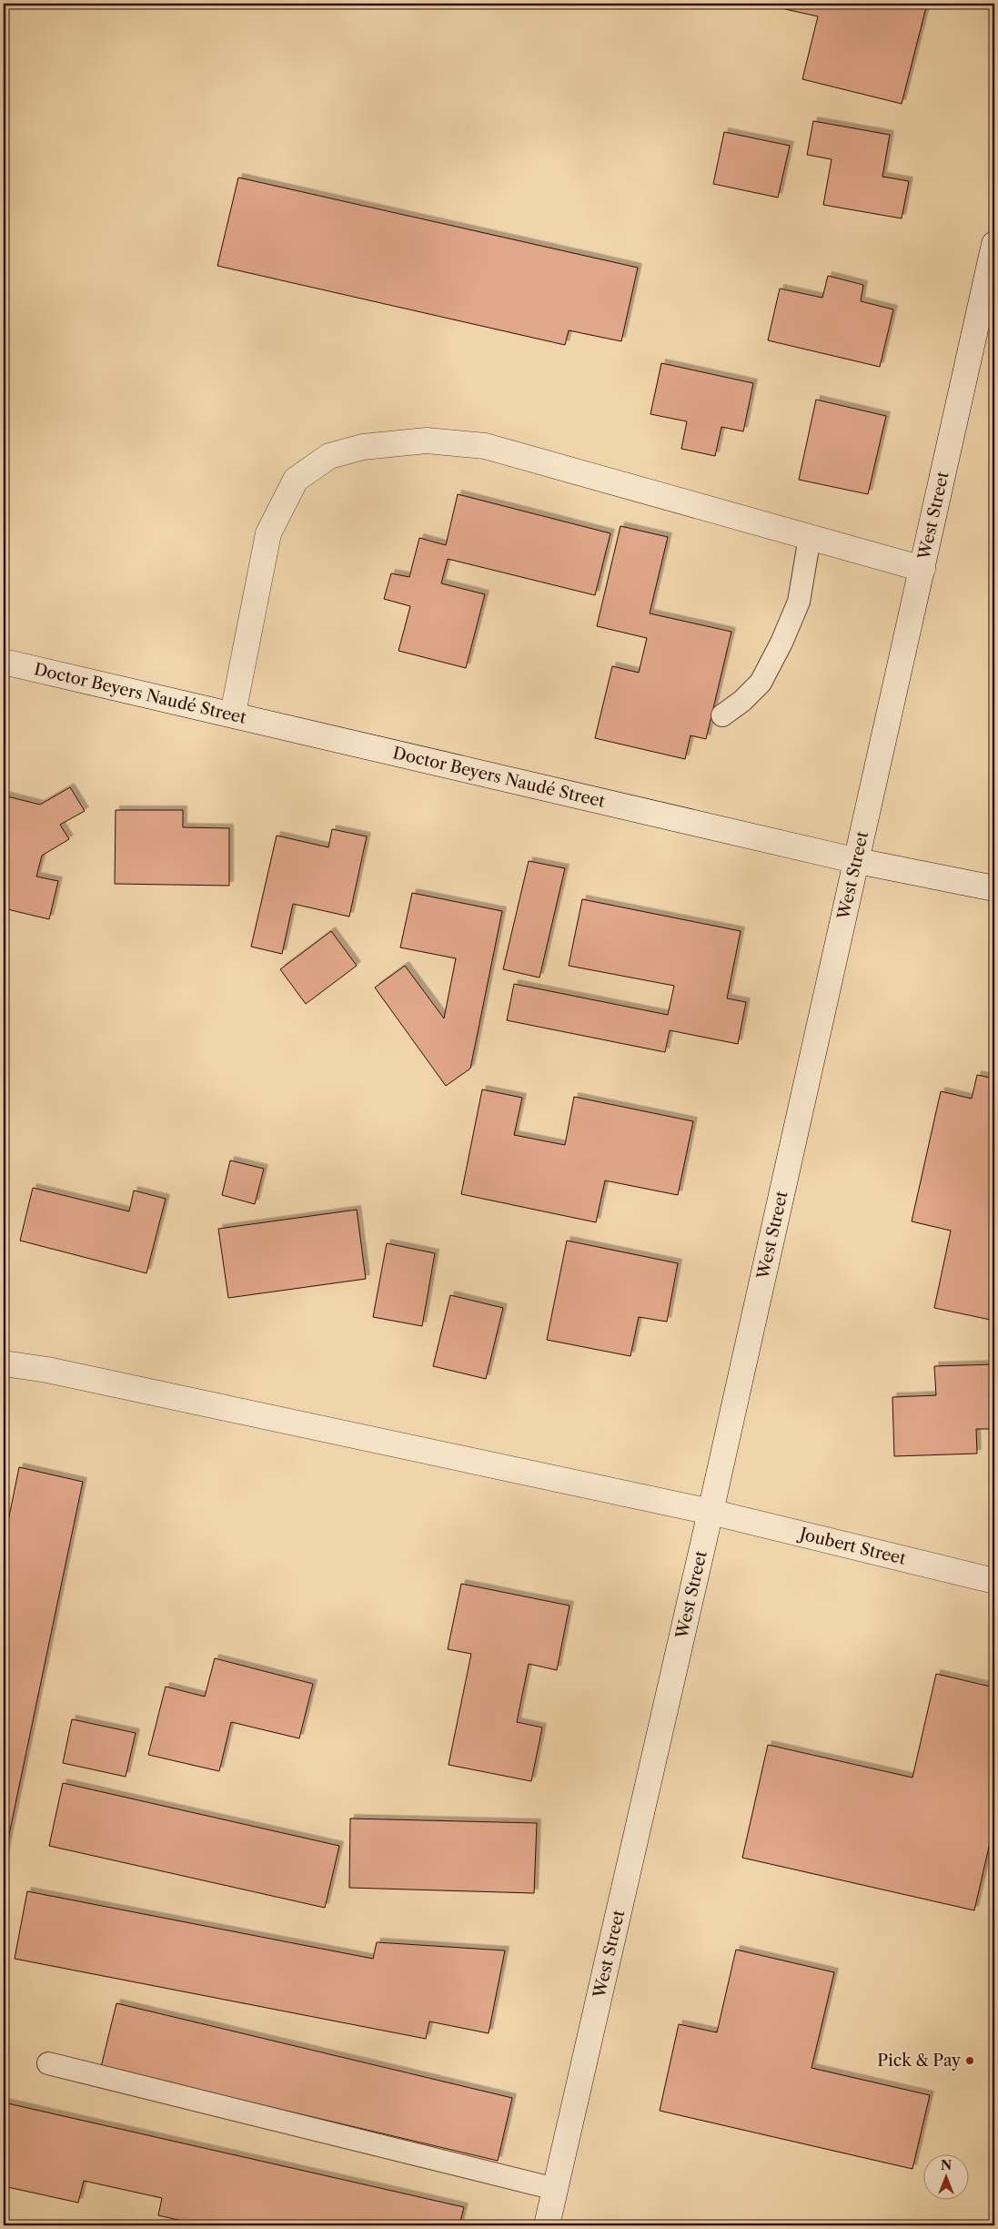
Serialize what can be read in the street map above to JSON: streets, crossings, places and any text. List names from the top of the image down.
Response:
{
  "streets": {
    "street": ["West Street", "Doctor Beyers Naudé Street", "Joubert Street"]
  },
  "crossings": [
    ["West Street", "Doctor Beyers Naudé Street"],
    ["West Street", "Joubert Street"]
  ],
  "places": ["Pick & Pay"],
  "north": "top"
}
